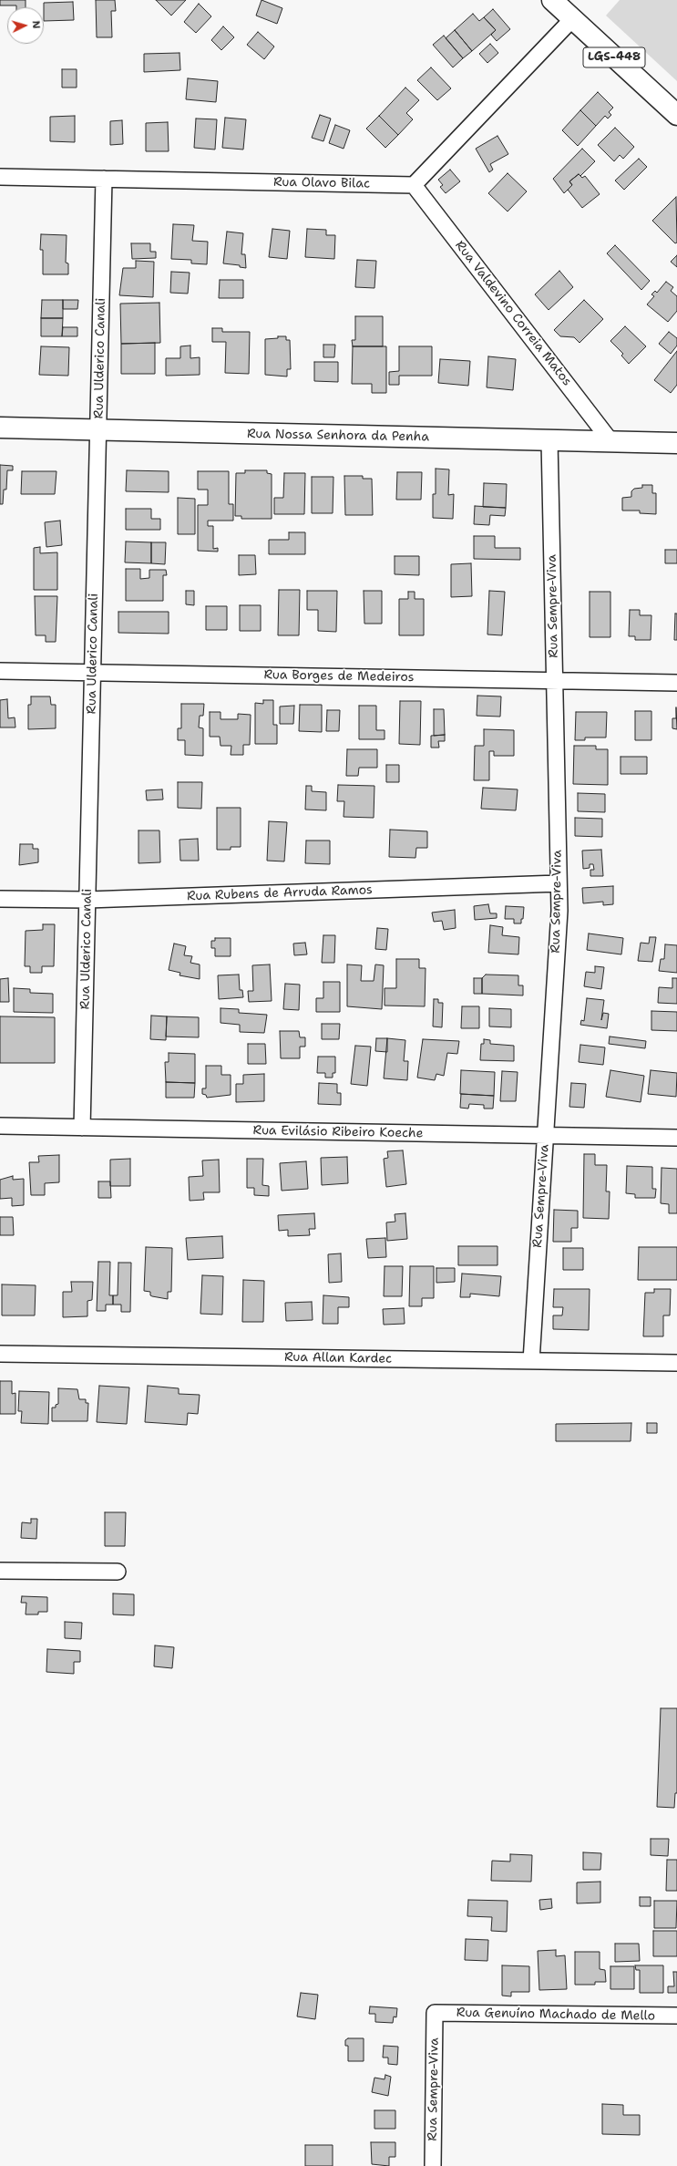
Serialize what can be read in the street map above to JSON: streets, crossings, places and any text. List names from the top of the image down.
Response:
{
  "streets": {
    "street": [
      "LGS-448",
      "Rua Olavo Bilac",
      "Rua Valdevino Correia Matos",
      "Rua Ulderico Canali",
      "Rua Nossa Senhora da Penha",
      "Rua Sempre-Viva",
      "Rua Borges de Medeiros",
      "Rua Rubens de Arruda Ramos",
      "Rua Evilásio Ribeiro Koeche",
      "Rua Allan Kardec",
      "Rua Genuíno Machado de Mello"
    ]
  },
  "crossings": [
    ["Rua Olavo Bilac", "Rua Valdevino Correia Matos"],
    ["Rua Olavo Bilac", "Rua Ulderico Canali"],
    ["Rua Valdevino Correia Matos", "Rua Nossa Senhora da Penha"],
    ["Rua Ulderico Canali", "Rua Nossa Senhora da Penha"],
    ["Rua Ulderico Canali", "Rua Borges de Medeiros"],
    ["Rua Ulderico Canali", "Rua Rubens de Arruda Ramos"],
    ["Rua Ulderico Canali", "Rua Evilásio Ribeiro Koeche"],
    ["Rua Nossa Senhora da Penha", "Rua Sempre-Viva"],
    ["Rua Sempre-Viva", "Rua Borges de Medeiros"],
    ["Rua Sempre-Viva", "Rua Rubens de Arruda Ramos"],
    ["Rua Sempre-Viva", "Rua Evilásio Ribeiro Koeche"],
    ["Rua Sempre-Viva", "Rua Allan Kardec"],
    ["Rua Sempre-Viva", "Rua Genuíno Machado de Mello"]
  ],
  "north": "right"
}
